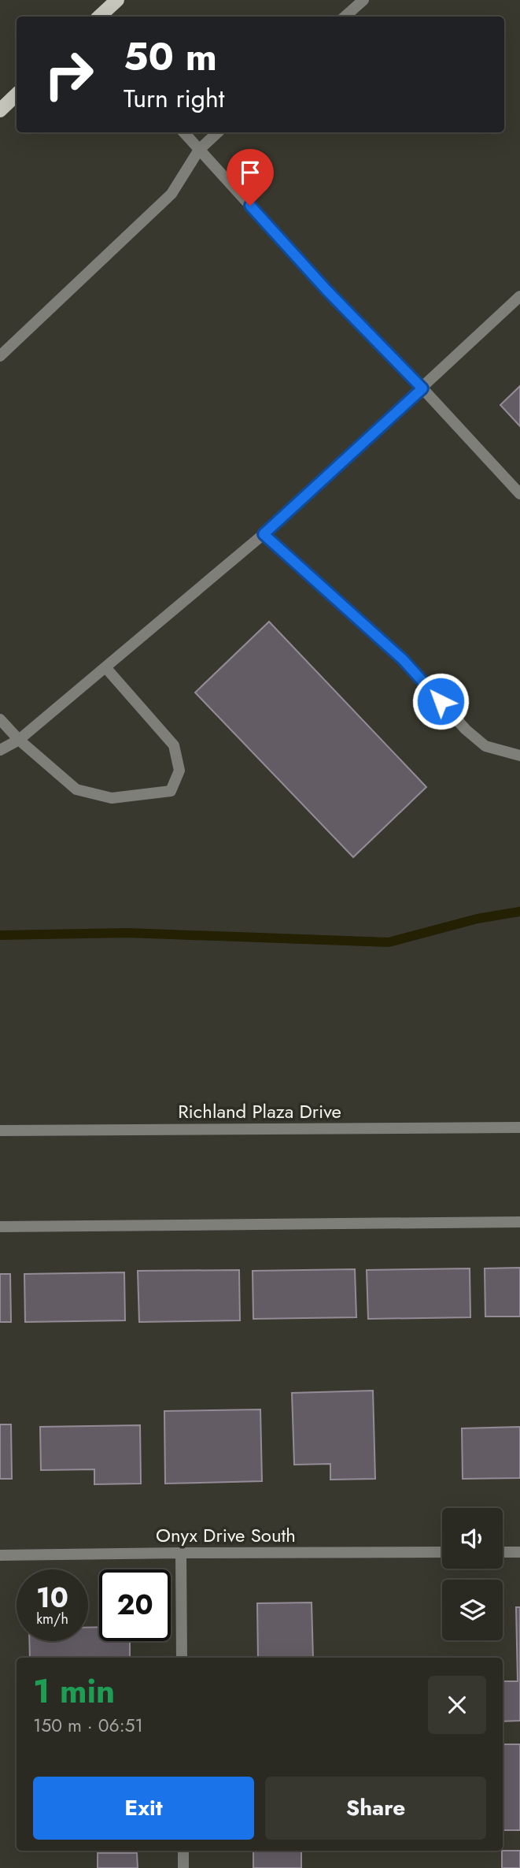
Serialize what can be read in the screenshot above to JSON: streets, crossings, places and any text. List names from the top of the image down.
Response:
{
  "streets": {
    "street": ["Richland Plaza Drive", "Onyx Drive South"]
  },
  "page": {
    "turn": ["50 m", "Turn right"],
    "speed": "10 km/h",
    "limit": "20",
    "heading": ["1 min", "150 m · 06:51"],
    "buttons": ["Exit", "Share"]
  }
}
